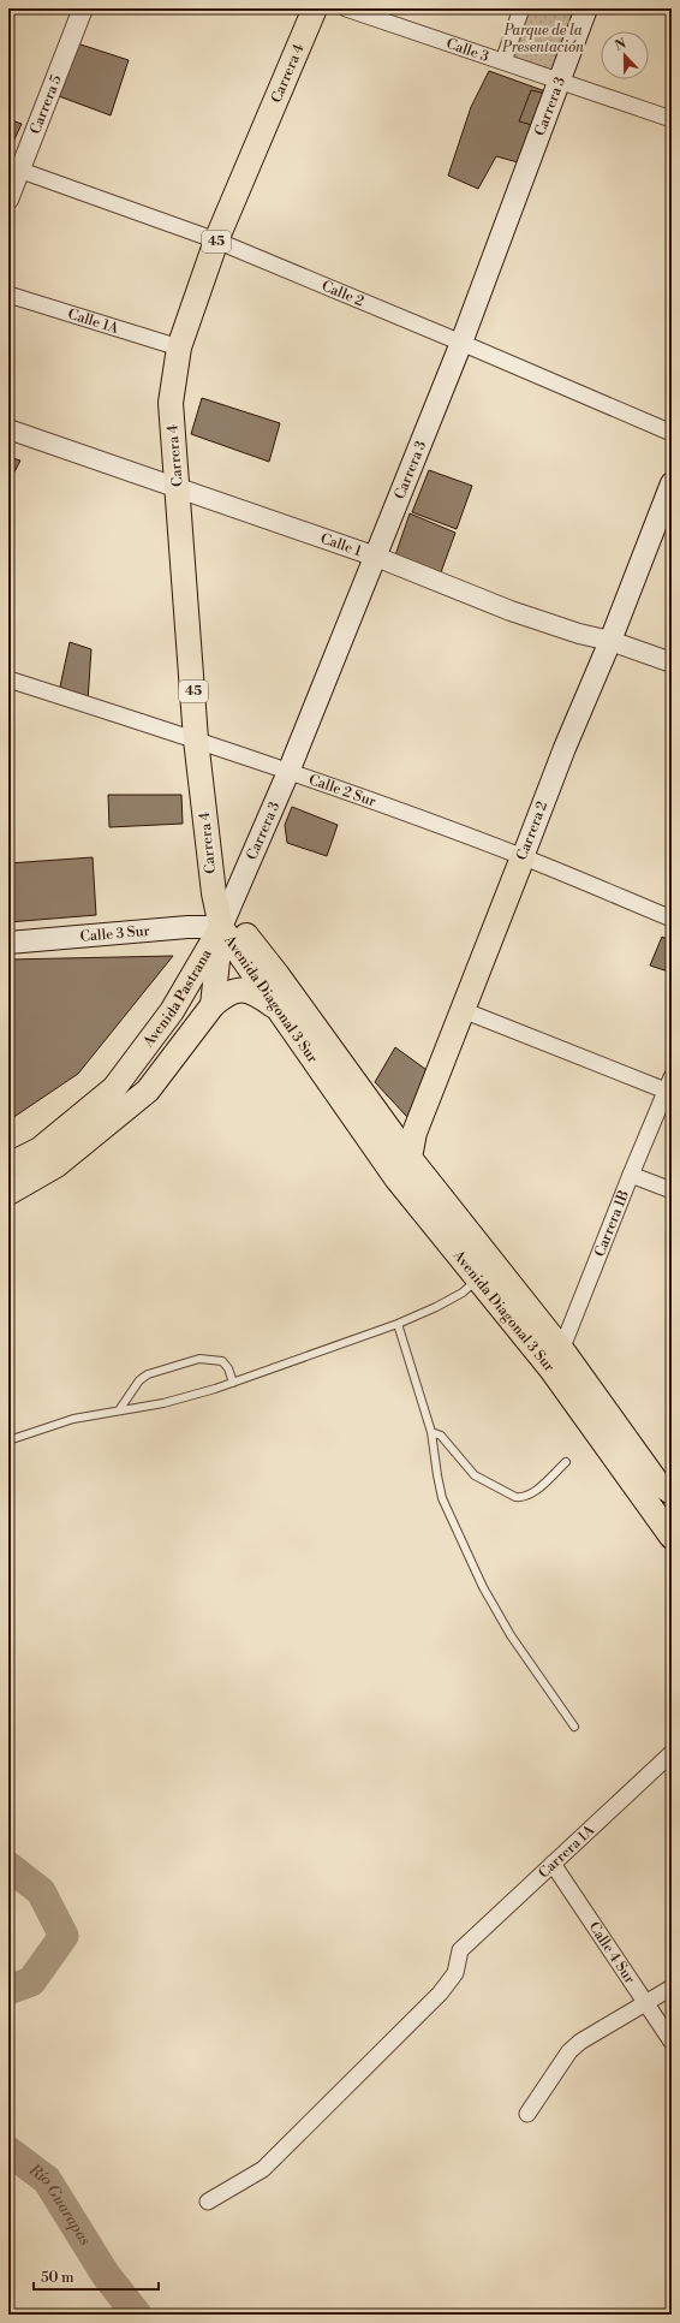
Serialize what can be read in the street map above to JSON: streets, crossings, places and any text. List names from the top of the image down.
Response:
{
  "streets": {
    "main road": [
      "Carrera 4",
      "Carrera 3",
      "45",
      "Carrera 2",
      "Calle 3 Sur",
      "Avenida Pastrana",
      "Avenida Diagonal 3 Sur"
    ],
    "street": [
      "Calle 3",
      "Carrera 5",
      "Calle 2",
      "Calle 1A",
      "Calle 1",
      "Calle 2 Sur",
      "Carrera 1B",
      "Carrera 1A",
      "Calle 4 Sur"
    ]
  },
  "crossings": [
    ["Calle 3", "Carrera 3"],
    ["Carrera 4", "Carrera 3"],
    ["Carrera 4", "Calle 2"],
    ["Carrera 4", "Calle 1A"],
    ["Carrera 4", "Calle 1"],
    ["Carrera 4", "Calle 2 Sur"],
    ["Carrera 4", "Calle 3 Sur"],
    ["Carrera 4", "Avenida Pastrana"],
    ["Carrera 4", "Avenida Diagonal 3 Sur"],
    ["Carrera 5", "Calle 2"],
    ["Carrera 3", "Calle 2"],
    ["Carrera 3", "Calle 1"],
    ["Carrera 3", "Calle 2 Sur"],
    ["Carrera 3", "Calle 3 Sur"],
    ["Carrera 3", "Avenida Pastrana"],
    ["Carrera 3", "Avenida Diagonal 3 Sur"],
    ["Calle 1", "Carrera 2"],
    ["Calle 2 Sur", "Carrera 2"],
    ["Carrera 2", "Avenida Diagonal 3 Sur"],
    ["Calle 3 Sur", "Avenida Pastrana"],
    ["Calle 3 Sur", "Avenida Diagonal 3 Sur"],
    ["Avenida Pastrana", "Avenida Diagonal 3 Sur"],
    ["Avenida Diagonal 3 Sur", "Carrera 1B"],
    ["Carrera 1A", "Calle 4 Sur"]
  ],
  "water": ["Río Guarapas"],
  "parks": ["Parque de la Presentación"],
  "scale_bar": "50 m",
  "north": "top"
}
